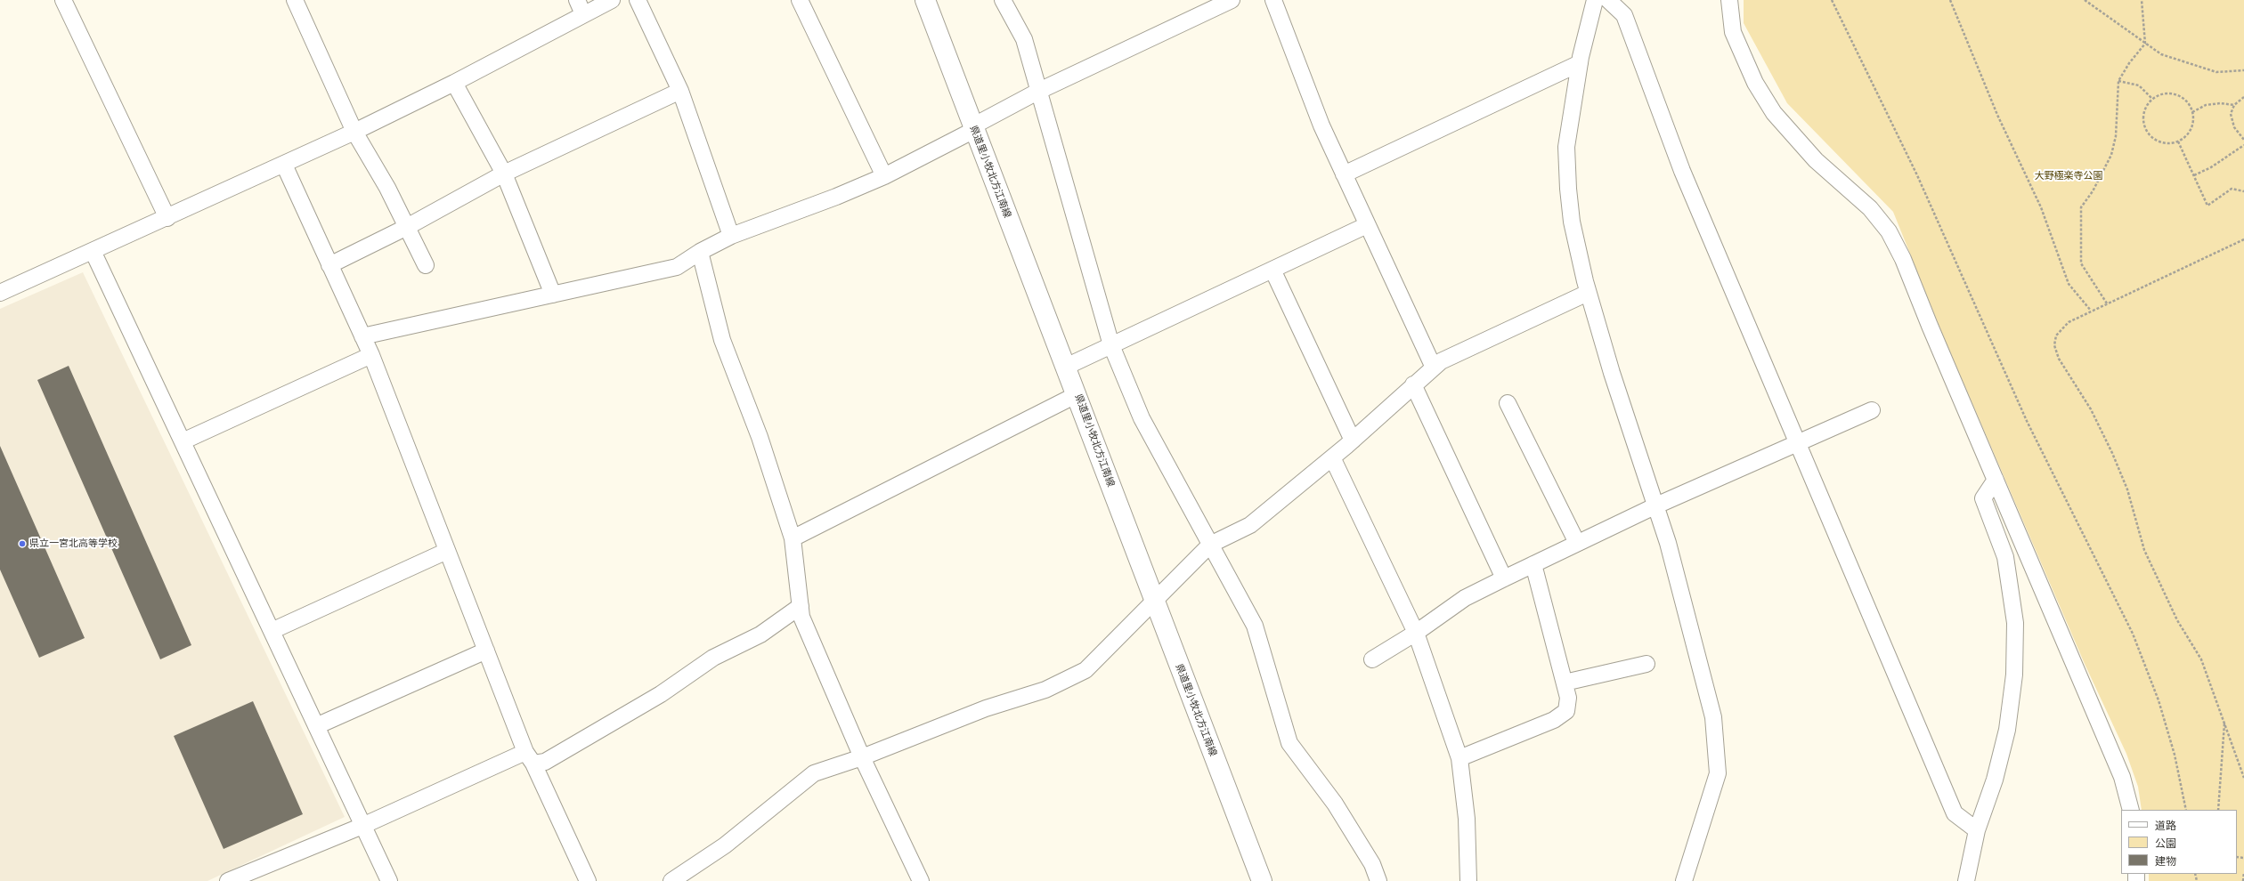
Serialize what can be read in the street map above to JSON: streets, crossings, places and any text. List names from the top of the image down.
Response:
{
  "streets": {
    "main road": ["県道里小牧北方江南線"]
  },
  "parks": ["大野極楽寺公園"],
  "places": ["県立一宮北高等学校"],
  "legend": ["道路", "公園", "建物"]
}
